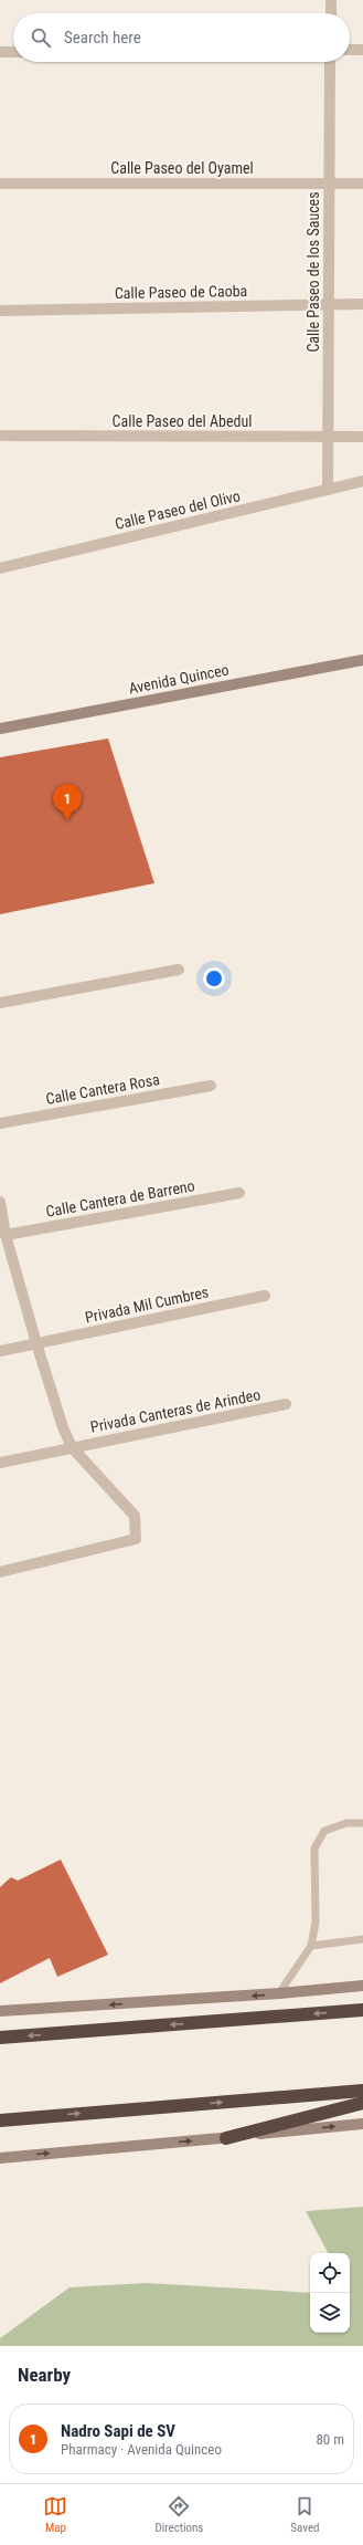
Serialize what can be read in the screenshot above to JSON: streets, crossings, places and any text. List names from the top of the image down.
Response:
{
  "streets": {
    "main road": ["Avenida Quinceo"],
    "street": [
      "Calle Paseo del Oyamel",
      "Calle Paseo de los Sauces",
      "Calle Paseo de Caoba",
      "Calle Paseo del Abedul",
      "Calle Paseo del Olivo",
      "Calle Cantera Rosa",
      "Calle Cantera de Barreno",
      "Privada Mil Cumbres",
      "Privada Canteras de Arindeo"
    ]
  },
  "crossings": [
    ["Calle Paseo del Oyamel", "Calle Paseo de los Sauces"],
    ["Calle Paseo de los Sauces", "Calle Paseo de Caoba"],
    ["Calle Paseo de los Sauces", "Calle Paseo del Abedul"],
    ["Calle Paseo de los Sauces", "Calle Paseo del Olivo"]
  ],
  "page": {
    "search": "Search here",
    "pins": "1",
    "heading": "Nearby",
    "list": [
      {
        "mark": "1",
        "name": "Nadro Sapi de SV",
        "note": "Pharmacy · Avenida Quinceo",
        "value": "80 m"
      }
    ],
    "nav": ["Map", "Directions", "Saved"]
  }
}
